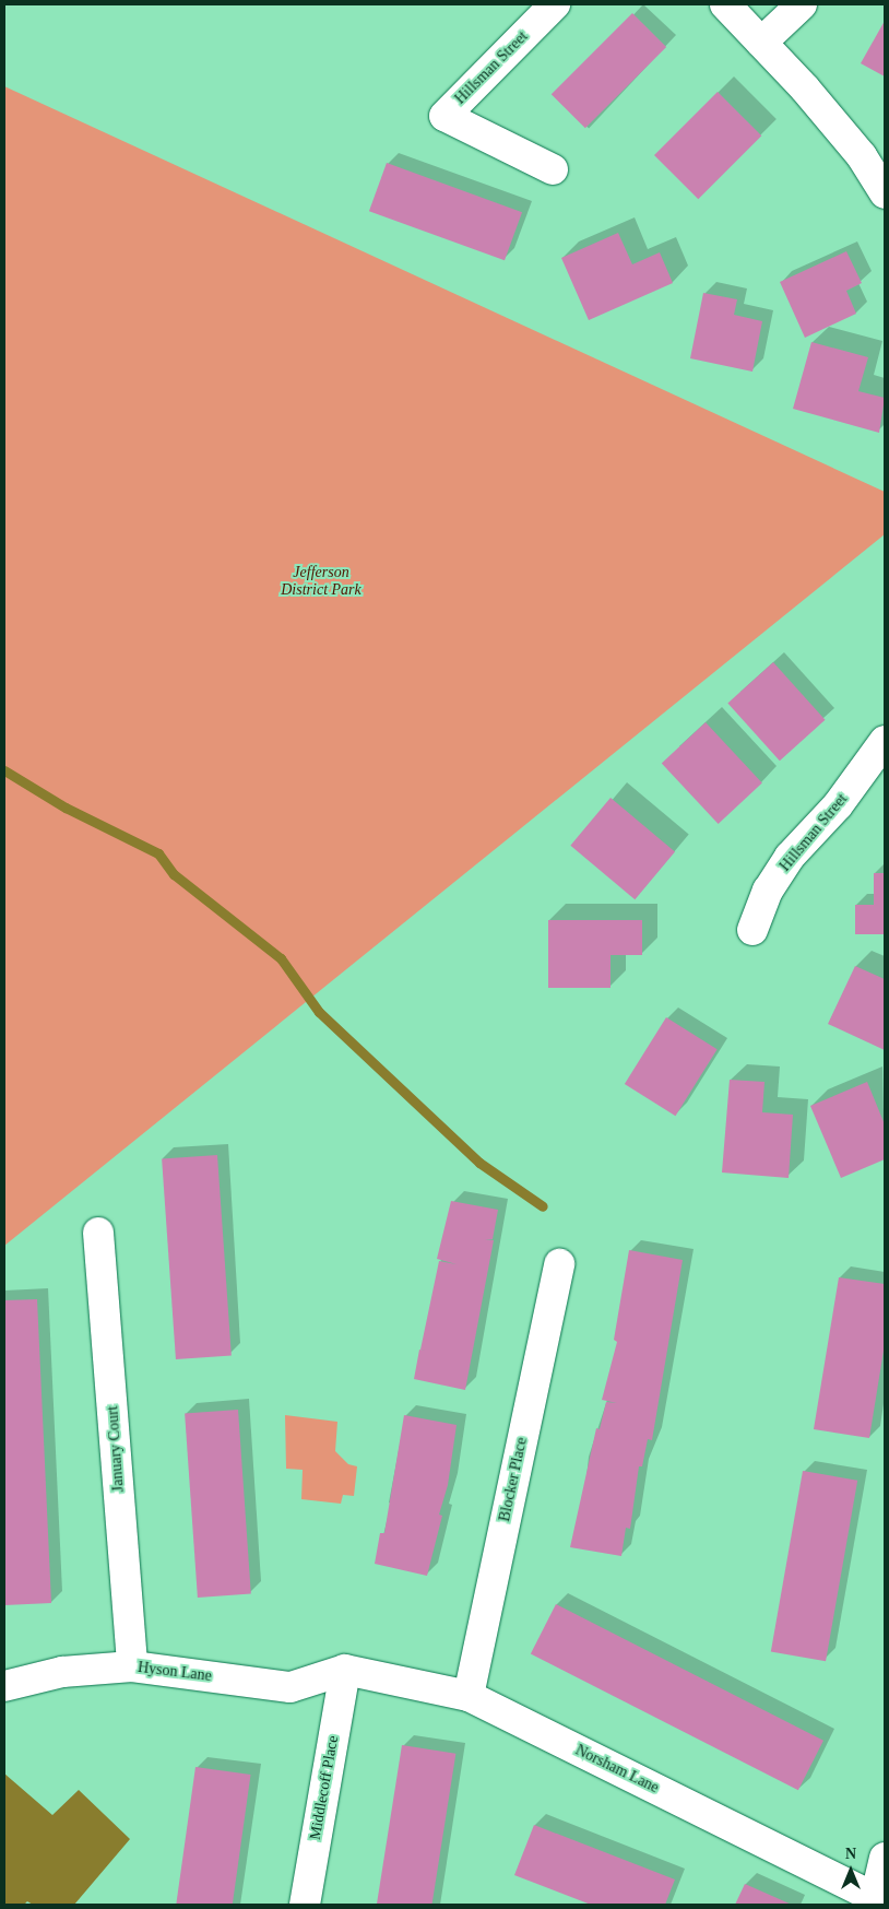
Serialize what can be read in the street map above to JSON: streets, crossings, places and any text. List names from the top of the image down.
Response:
{
  "streets": {
    "street": [
      "Hillsman Street",
      "January Court",
      "Blocker Place",
      "Hyson Lane",
      "Norsham Lane",
      "Middlecoff Place"
    ]
  },
  "crossings": [
    ["January Court", "Hyson Lane"],
    ["Blocker Place", "Norsham Lane"],
    ["Hyson Lane", "Norsham Lane"],
    ["Hyson Lane", "Middlecoff Place"],
    ["Norsham Lane", "Middlecoff Place"]
  ],
  "parks": ["Jefferson District Park"],
  "north": "top"
}
